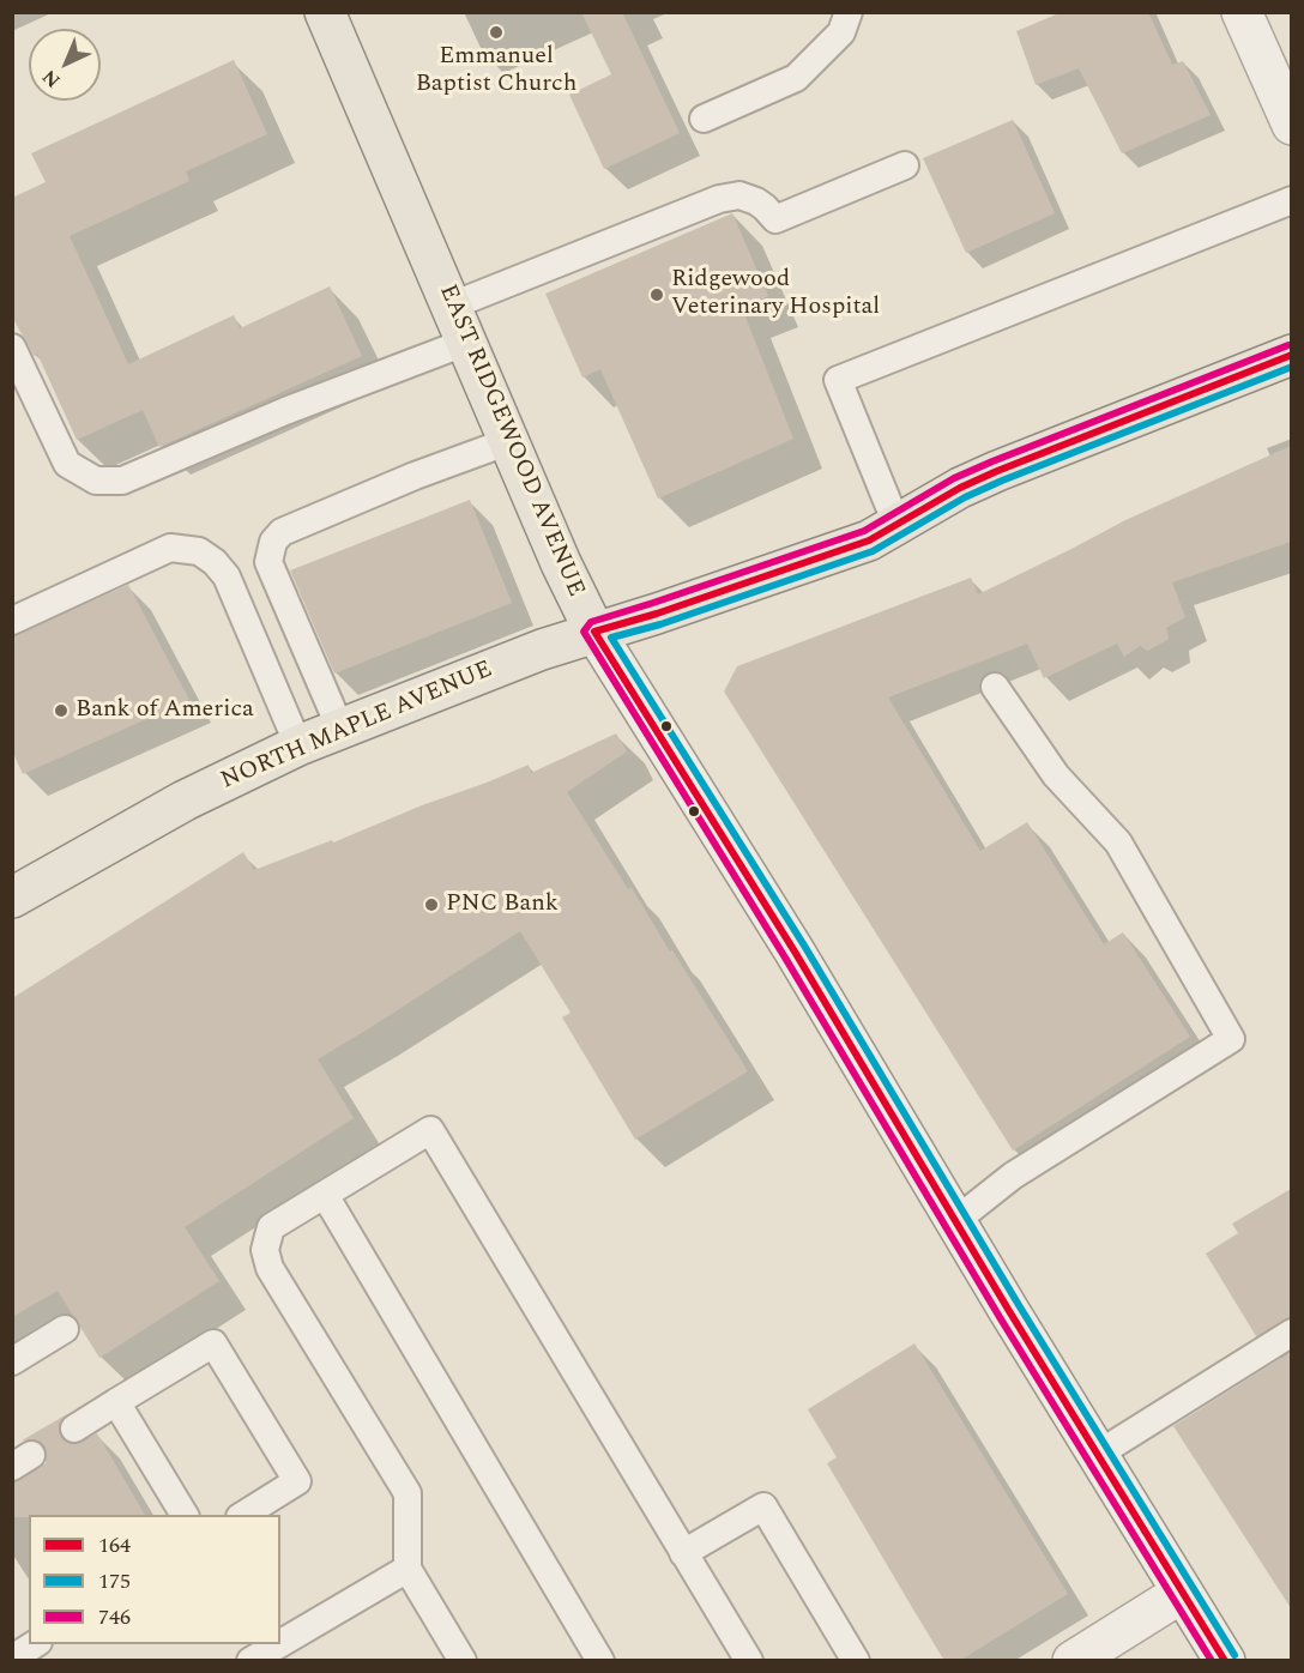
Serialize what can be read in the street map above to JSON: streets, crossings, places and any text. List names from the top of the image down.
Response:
{
  "streets": {
    "main road": ["EAST RIDGEWOOD AVENUE", "NORTH MAPLE AVENUE"]
  },
  "crossings": [
    ["EAST RIDGEWOOD AVENUE", "NORTH MAPLE AVENUE"]
  ],
  "places": [
    "Emmanuel Baptist Church",
    "Ridgewood Veterinary Hospital",
    "Bank of America",
    "PNC Bank"
  ],
  "lines": ["transit line 746", "transit line 164", "transit line 175"],
  "legend": ["164", "175", "746"],
  "north": "bottom left"
}
